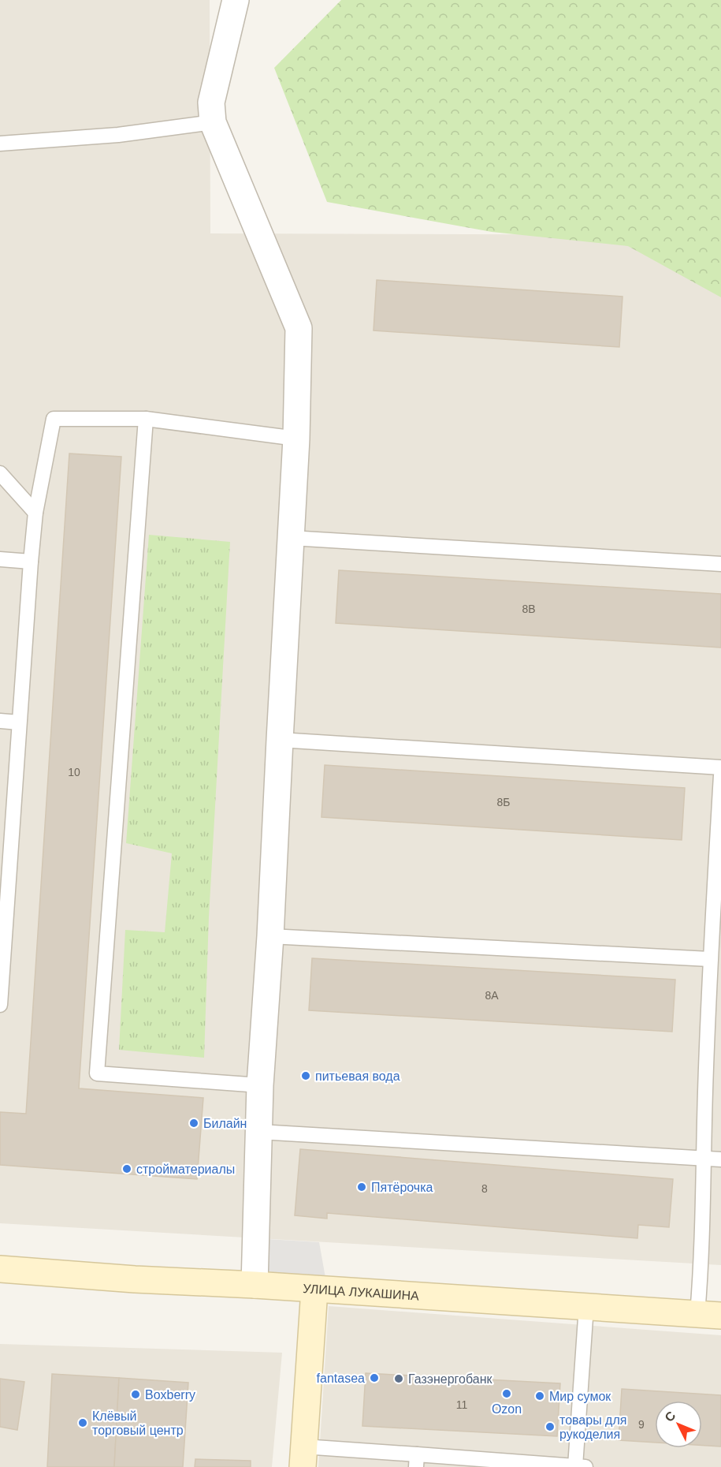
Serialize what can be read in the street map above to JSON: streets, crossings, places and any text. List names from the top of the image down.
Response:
{
  "streets": {
    "main road": ["УЛИЦА ЛУКАШИНА"]
  },
  "places": [
    "питьевая вода",
    "Билайн",
    "стройматериалы",
    "Пятёрочка",
    "fantasea",
    "Газэнергобанк",
    "Ozon",
    "Boxberry",
    "Мир сумок",
    "Клёвый торговый центр",
    "товары для рукоделия"
  ],
  "house_numbers": [
    "8В",
    "10",
    "8Б",
    "8А",
    "8",
    "11",
    "9"
  ],
  "north": "top left"
}
